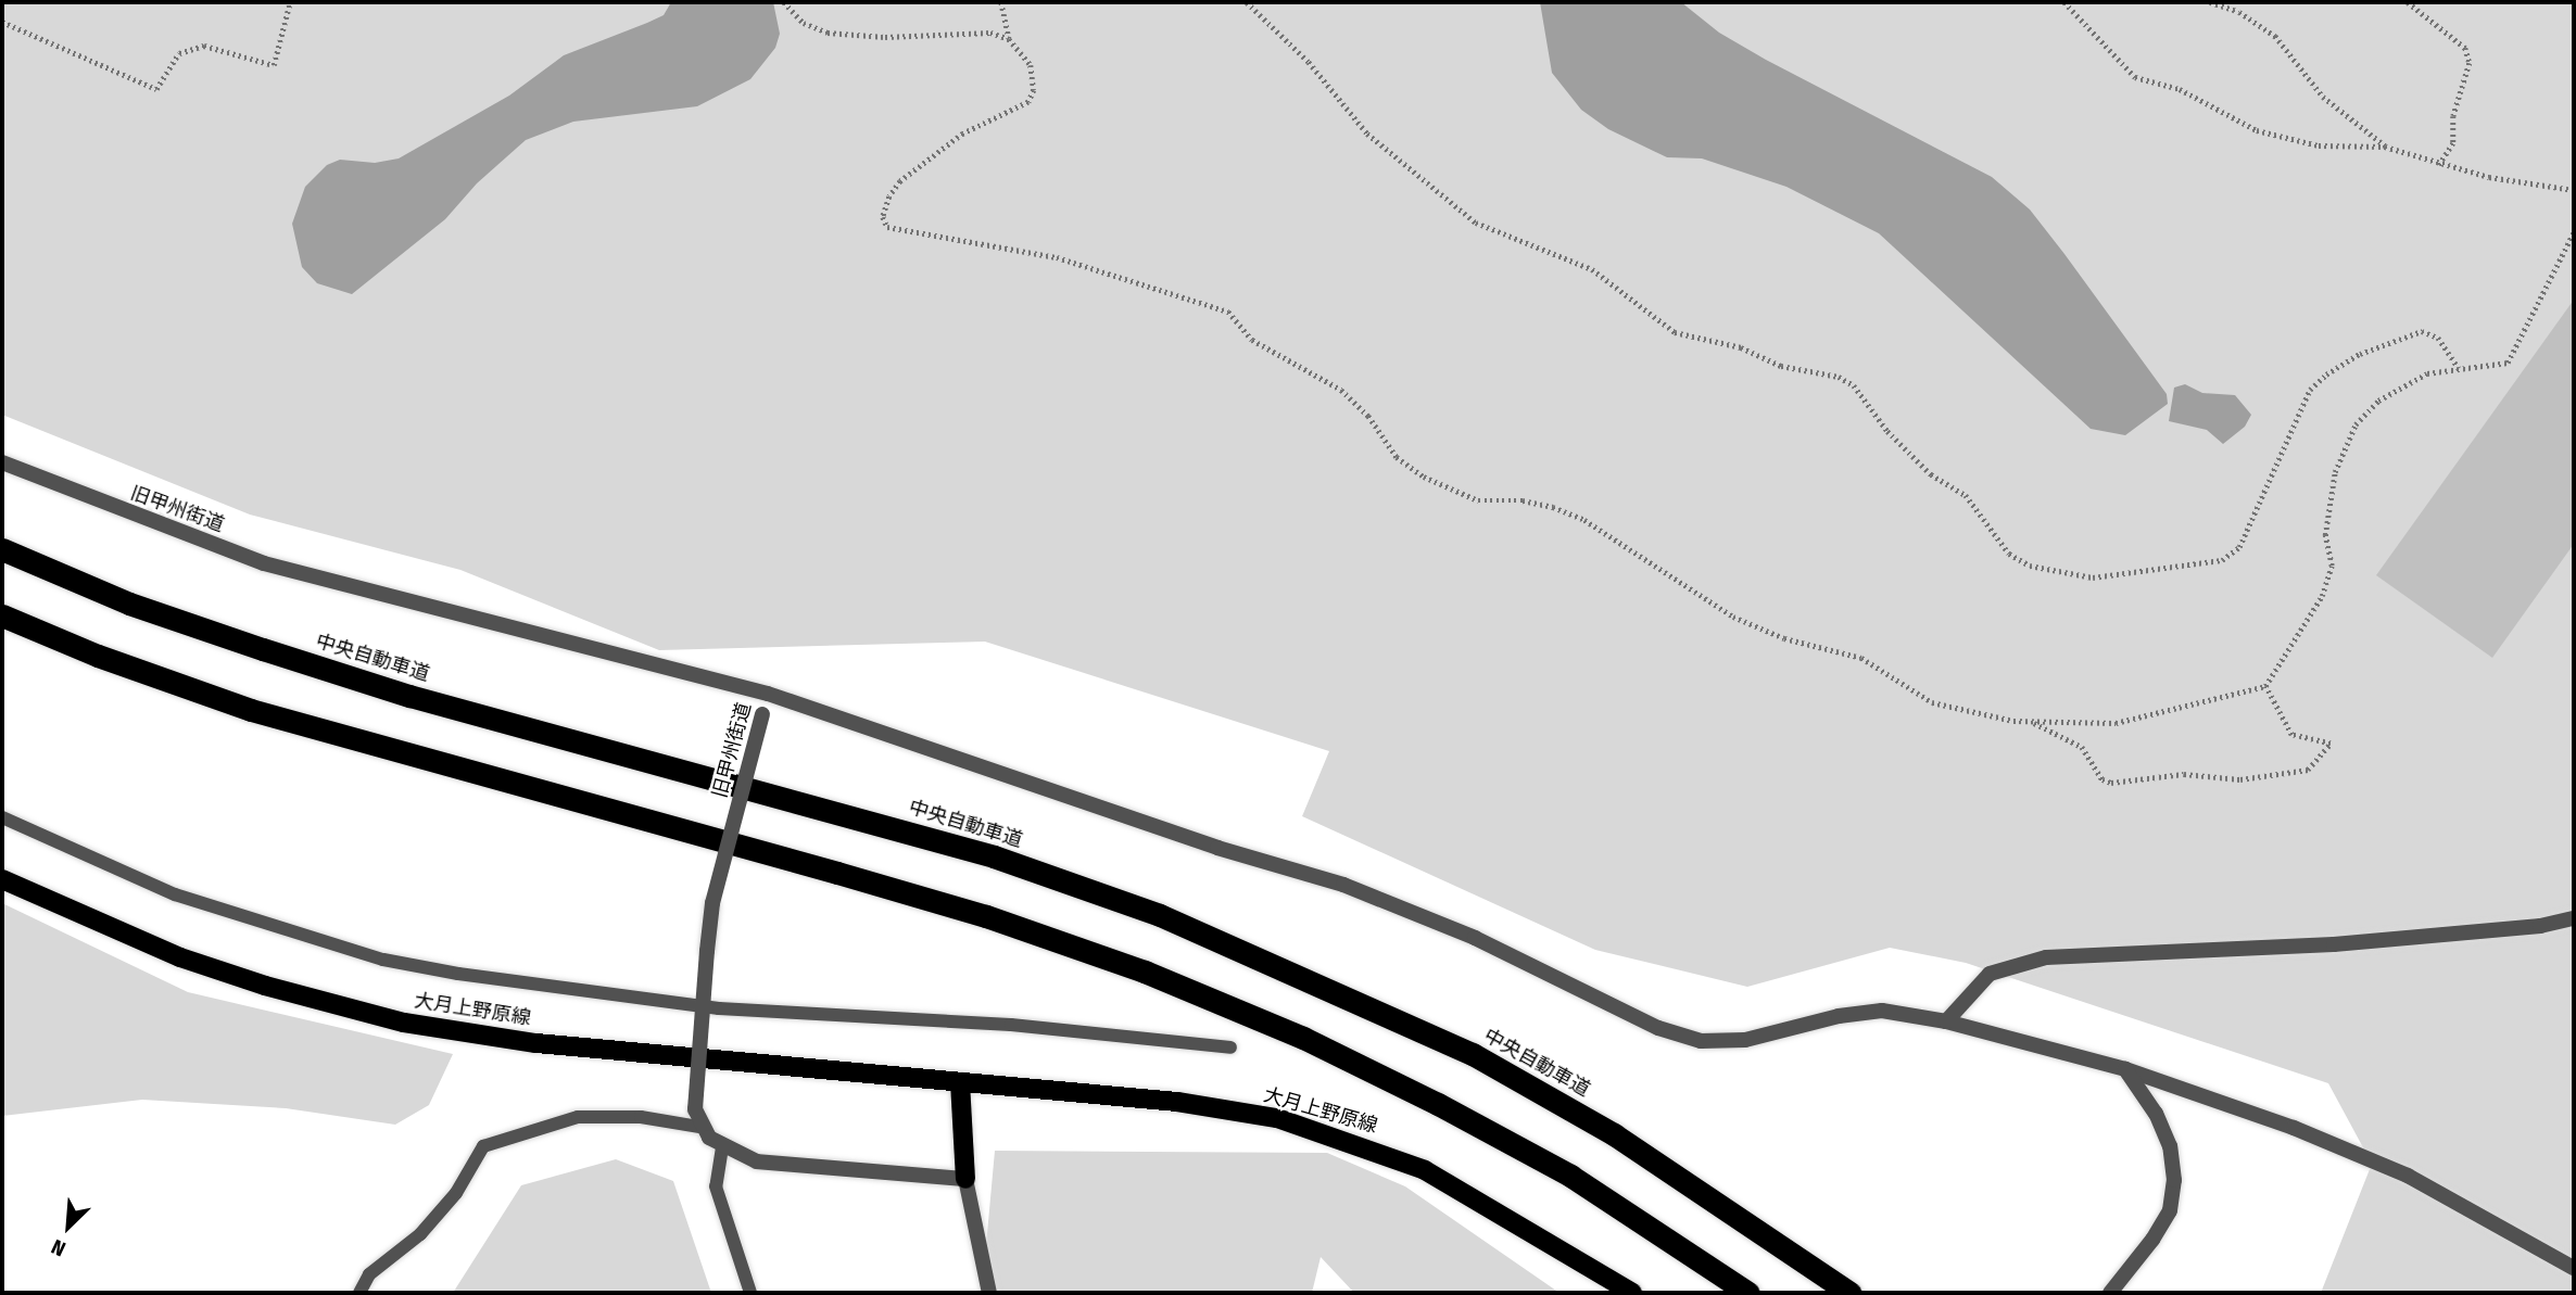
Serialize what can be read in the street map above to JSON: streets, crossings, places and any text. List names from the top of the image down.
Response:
{
  "streets": {
    "highway": ["中央自動車道"],
    "main road": ["大月上野原線"],
    "street": ["旧甲州街道"]
  },
  "north": "bottom left"
}
